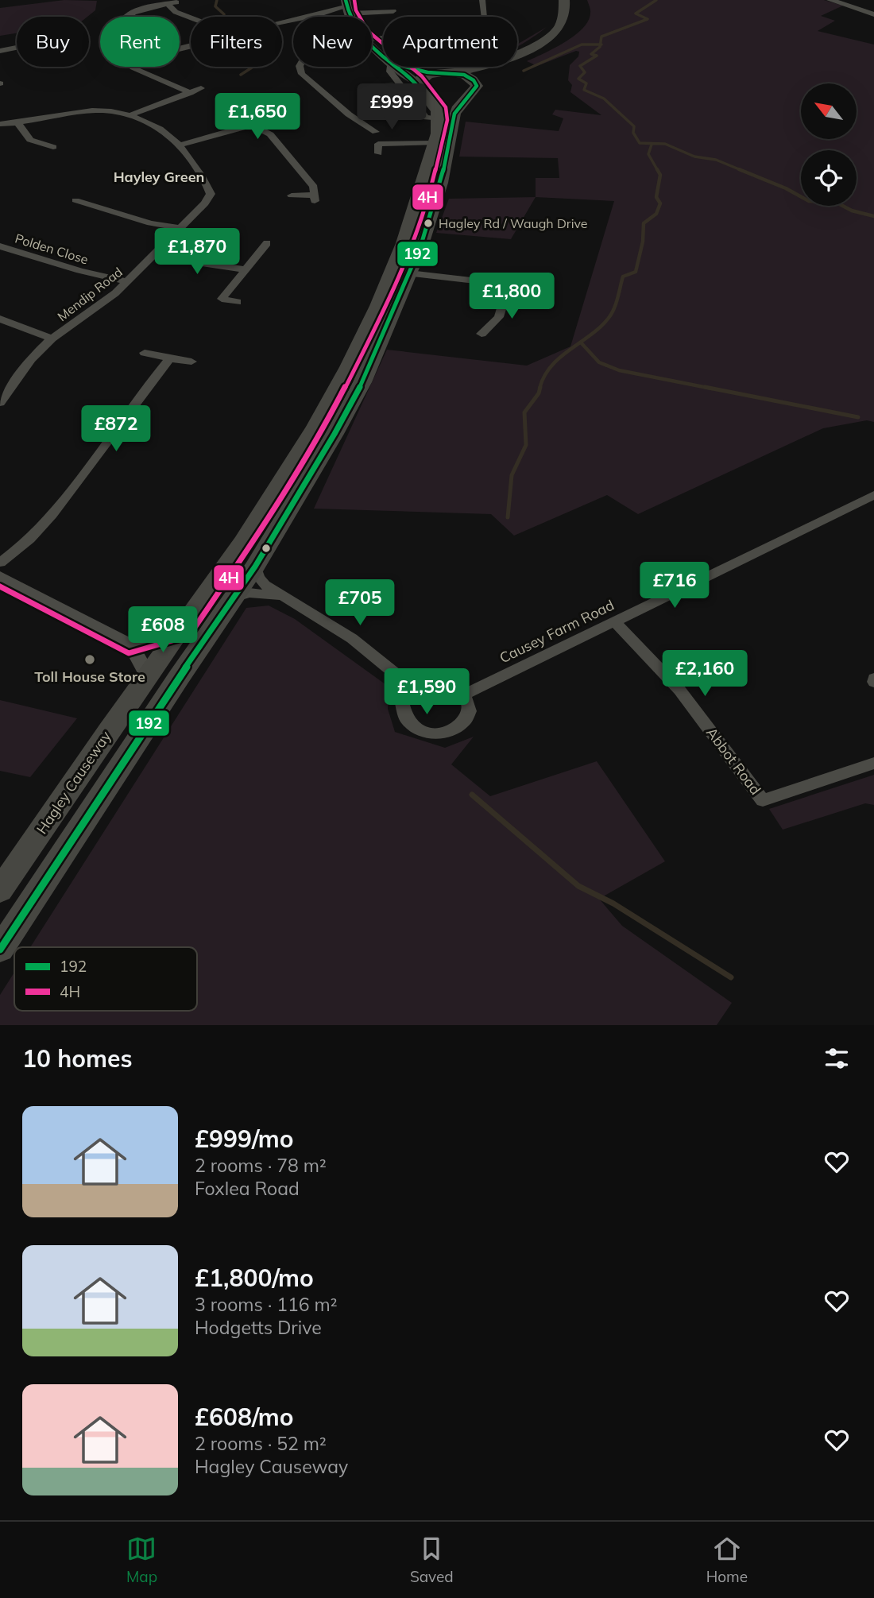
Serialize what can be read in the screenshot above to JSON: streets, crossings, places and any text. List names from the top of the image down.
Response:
{
  "streets": {
    "highway": ["Hagley Causeway"],
    "street": [
      "Polden Close",
      "Mendip Road",
      "Causey Farm Road",
      "Abbot Road"
    ]
  },
  "crossings": [
    ["Polden Close", "Mendip Road"],
    ["Causey Farm Road", "Abbot Road"]
  ],
  "districts": ["Hayley Green"],
  "places": ["Hagley Rd / Waugh Drive", "Toll House Store"],
  "lines": ["transit line 192", "transit line 4H"],
  "legend": ["192", "4H"],
  "north": "top left",
  "page": {
    "chip": [
      "Buy",
      "Rent",
      "Filters",
      "New",
      "Apartment"
    ],
    "price": [
      "£999",
      "£1,650",
      "£1,870",
      "£1,800",
      "£872",
      "£716",
      "£705",
      "£608",
      "£2,160",
      "£1,590"
    ],
    "heading": "10 homes",
    "list": [
      {
        "name": "£999/mo",
        "note": "2 rooms · 78 m² · Foxlea Road"
      },
      {
        "name": "£1,800/mo",
        "note": "3 rooms · 116 m² · Hodgetts Drive"
      },
      {
        "name": "£608/mo",
        "note": "2 rooms · 52 m² · Hagley Causeway"
      }
    ],
    "tabs": ["Map", "Saved", "Home"]
  }
}
